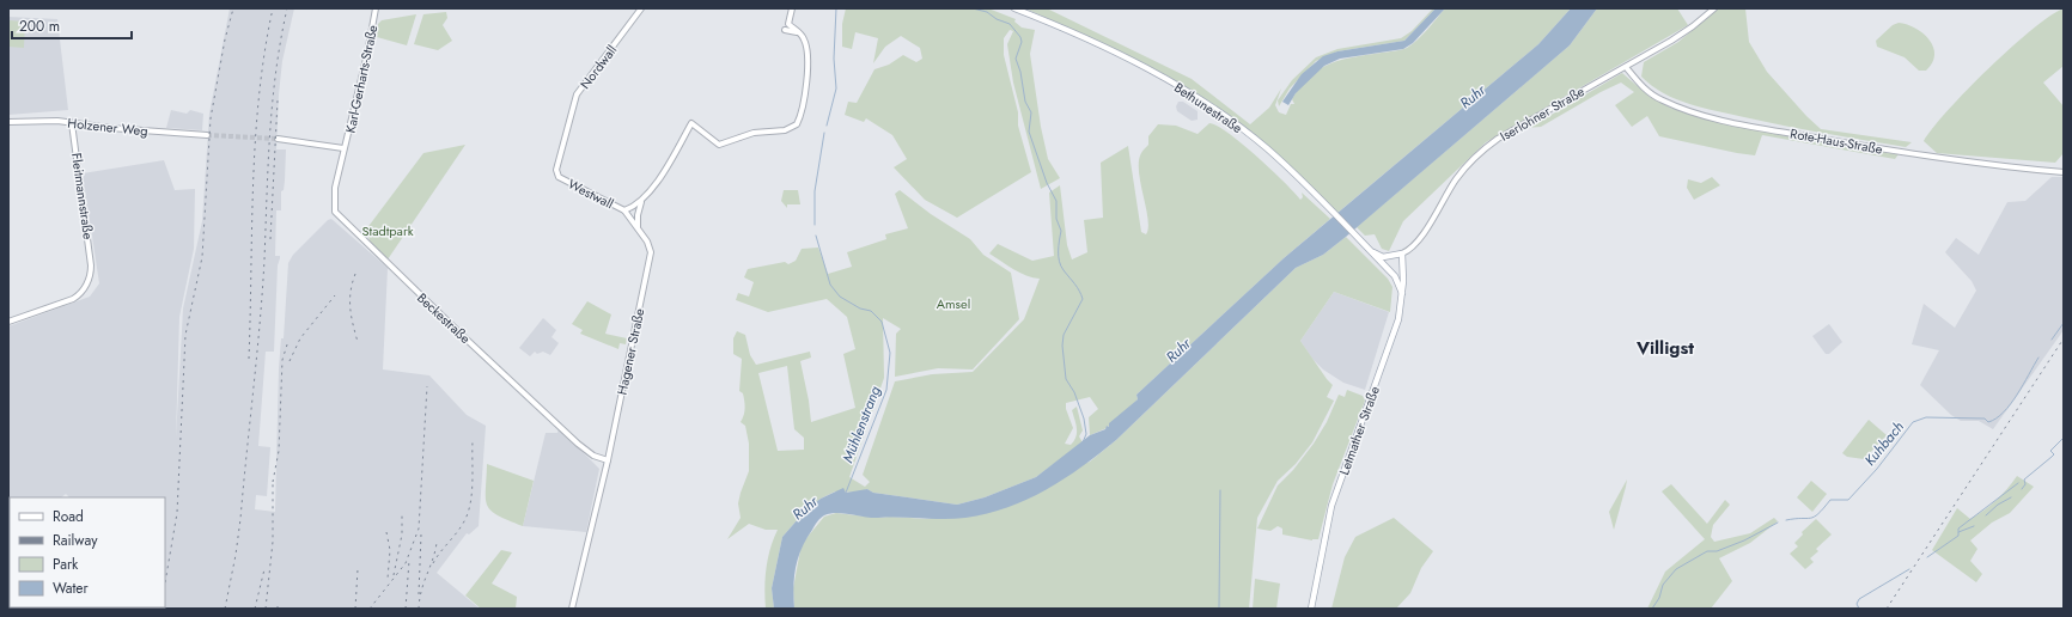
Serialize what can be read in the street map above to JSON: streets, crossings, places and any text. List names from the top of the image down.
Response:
{
  "streets": {
    "main road": [
      "Nordwall",
      "Karl-Gerharts-Straße",
      "Bethunestraße",
      "Iserlohner Straße",
      "Holzener Weg",
      "Rote-Haus-Straße",
      "Westwall",
      "Fleitmannstraße",
      "Beckestraße",
      "Hagener Straße",
      "Letmather Straße"
    ]
  },
  "crossings": [
    ["Nordwall", "Westwall"],
    ["Karl-Gerharts-Straße", "Beckestraße"],
    ["Bethunestraße", "Letmather Straße"],
    ["Iserlohner Straße", "Rote-Haus-Straße"],
    ["Iserlohner Straße", "Letmather Straße"],
    ["Holzener Weg", "Fleitmannstraße"],
    ["Westwall", "Hagener Straße"],
    ["Beckestraße", "Hagener Straße"]
  ],
  "districts": ["Villigst"],
  "water": ["Ruhr", "Mühlenstrang", "Kuhbach"],
  "parks": ["Stadtpark", "Amsel"],
  "legend": [
    "Road",
    "Railway",
    "Park",
    "Water"
  ],
  "scale_bar": "200 m"
}
